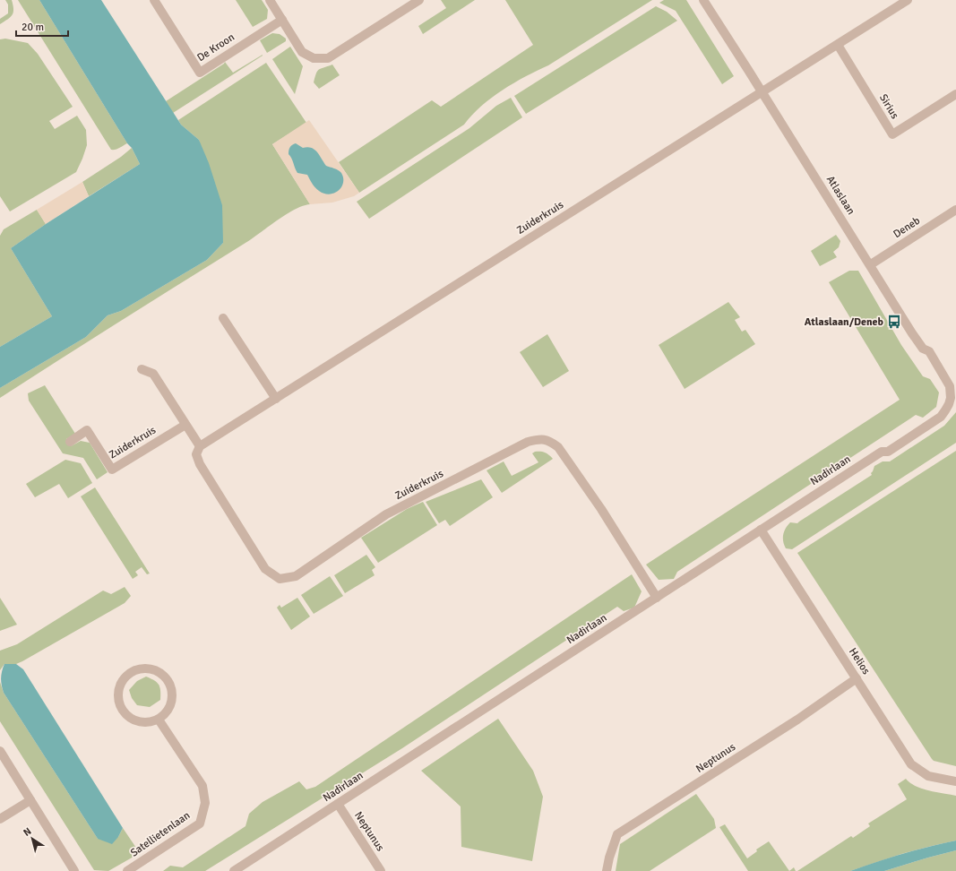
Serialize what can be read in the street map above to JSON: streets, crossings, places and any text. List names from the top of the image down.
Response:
{
  "streets": {
    "street": [
      "De Kroon",
      "Sirius",
      "Atlaslaan",
      "Zuiderkruis",
      "Deneb",
      "Nadirlaan",
      "Helios",
      "Neptunus",
      "Satellietenlaan"
    ]
  },
  "crossings": [
    ["Atlaslaan", "Zuiderkruis"],
    ["Atlaslaan", "Deneb"],
    ["Atlaslaan", "Nadirlaan"],
    ["Zuiderkruis", "Nadirlaan"],
    ["Nadirlaan", "Helios"],
    ["Nadirlaan", "Neptunus"],
    ["Helios", "Neptunus"]
  ],
  "places": {
    "bus stop": ["Atlaslaan/Deneb"]
  },
  "scale_bar": "20 m",
  "north": "top left"
}
